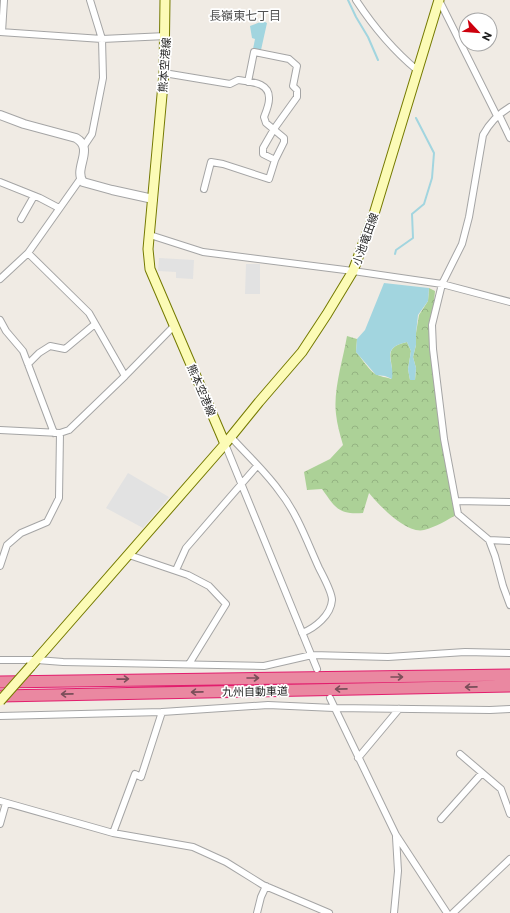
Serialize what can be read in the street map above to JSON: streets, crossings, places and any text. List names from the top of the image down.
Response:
{
  "streets": {
    "highway": ["九州自動車道"],
    "main road": ["熊本空港線", "小池竜田線"]
  },
  "crossings": [
    ["熊本空港線", "小池竜田線"]
  ],
  "districts": ["長嶺東七丁目"],
  "north": "bottom right"
}
